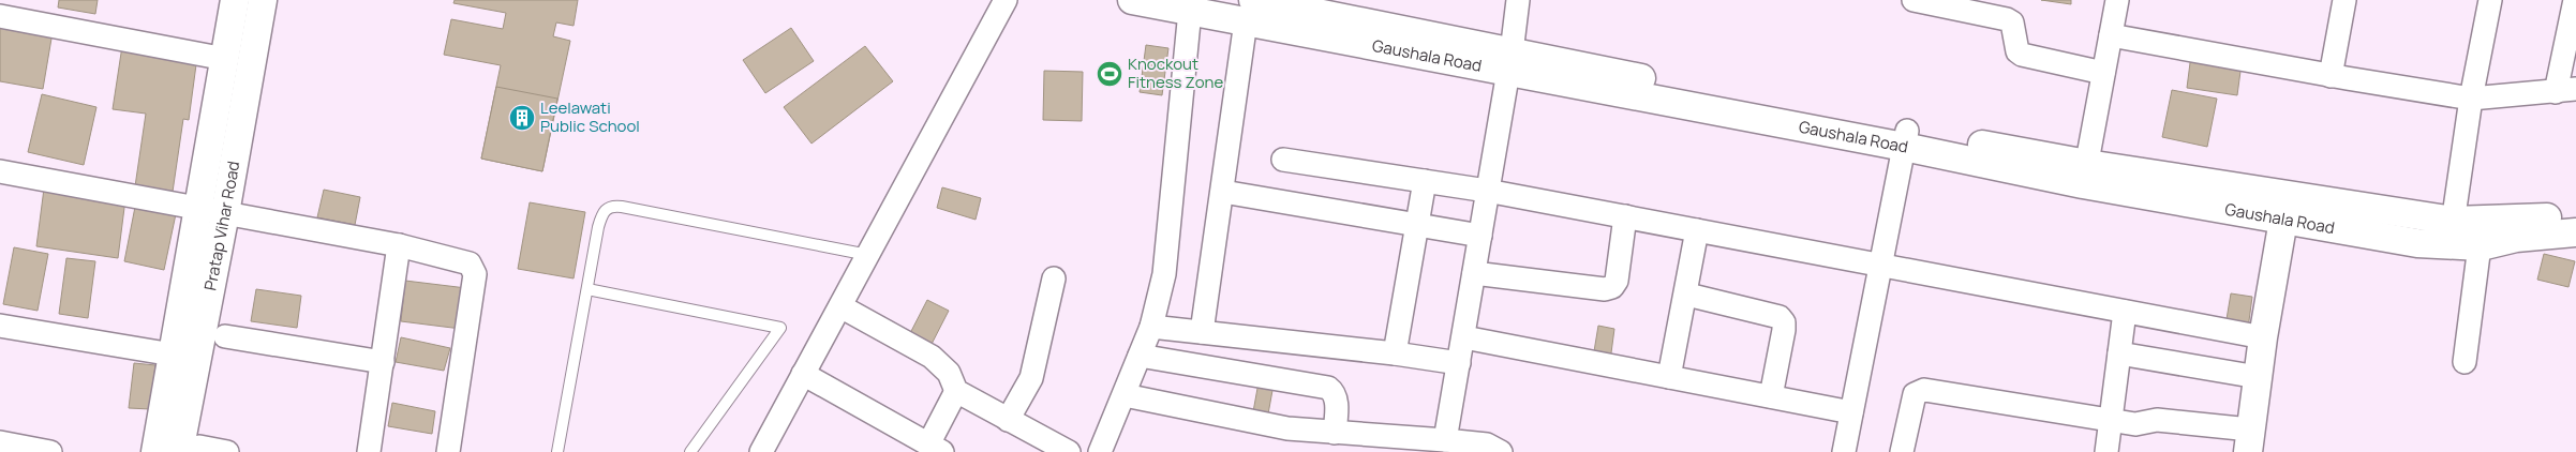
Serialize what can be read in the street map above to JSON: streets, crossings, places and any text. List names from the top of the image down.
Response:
{
  "streets": {
    "street": ["Gaushala Road", "Pratap Vihar Road"]
  },
  "places": {
    "sports": ["Knockout Fitness Zone"],
    "building": ["Leelawati Public School"]
  }
}
